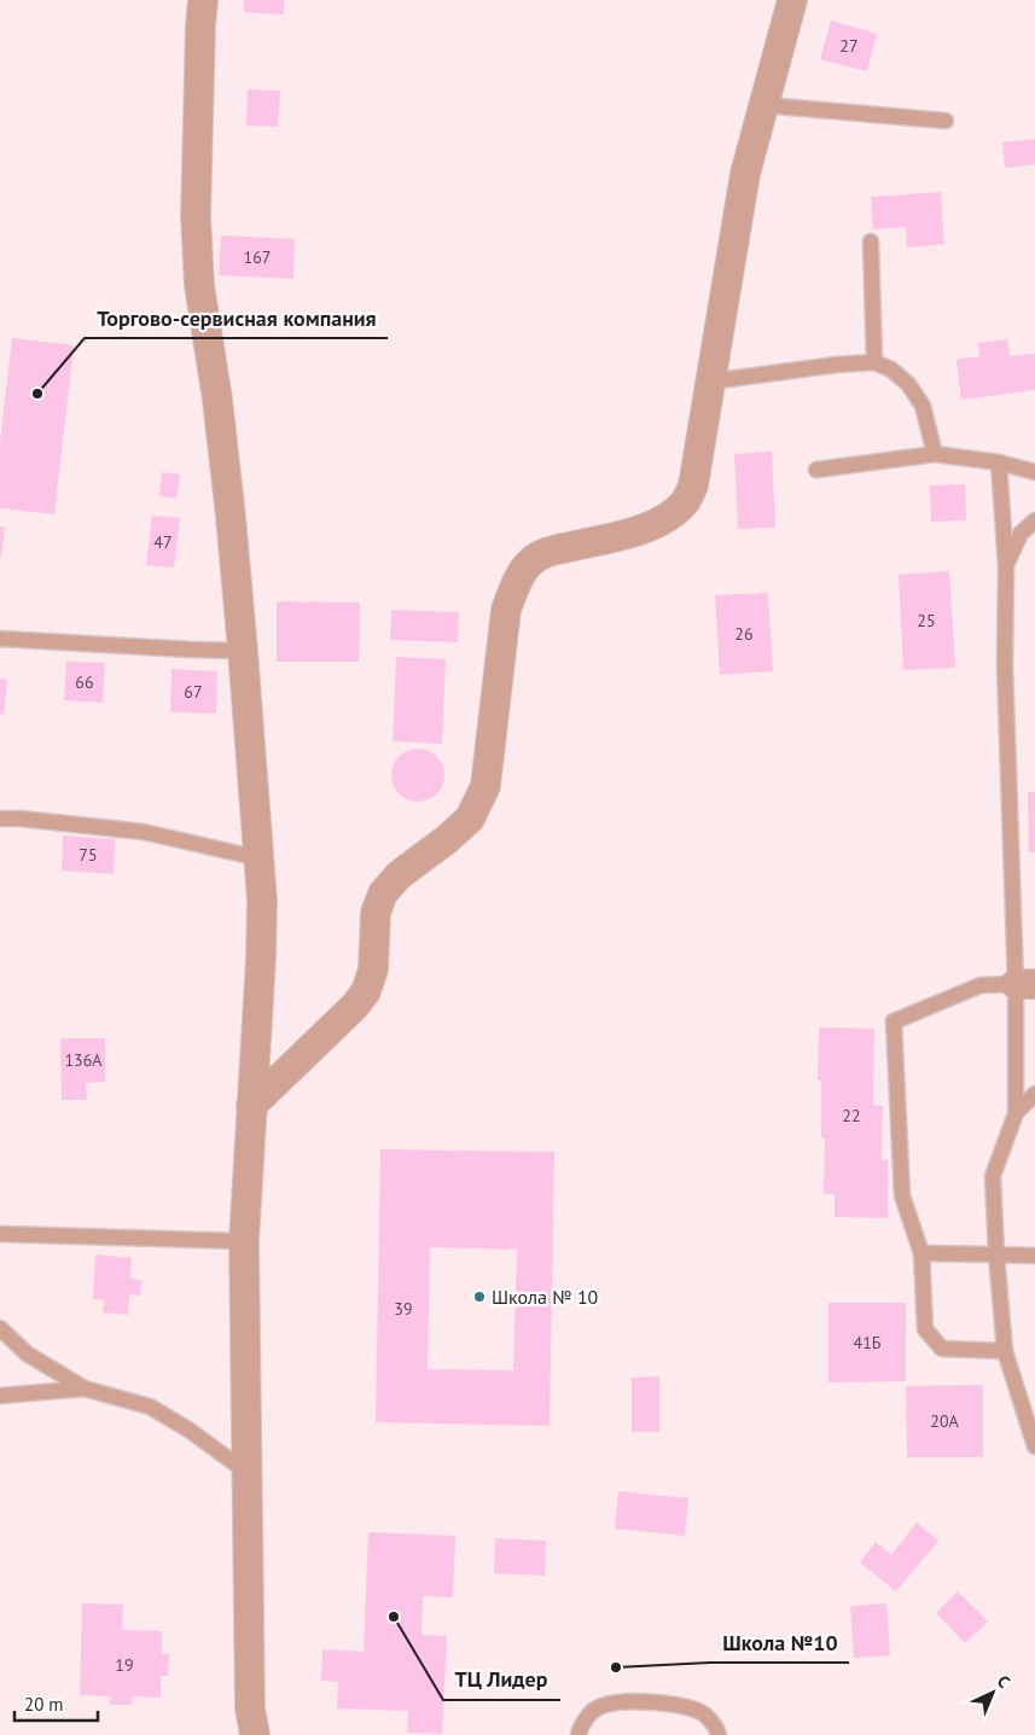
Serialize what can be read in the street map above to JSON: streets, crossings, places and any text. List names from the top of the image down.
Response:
{
  "places": [
    "Торгово-сервисная компания",
    "Школа № 10",
    "ТЦ Лидер",
    "Школа №10"
  ],
  "house_numbers": [
    "27",
    "167",
    "47",
    "25",
    "26",
    "66",
    "67",
    "75",
    "136А",
    "22",
    "39",
    "41Б",
    "20А",
    "19"
  ],
  "scale_bar": "20 m",
  "north": "top right"
}
